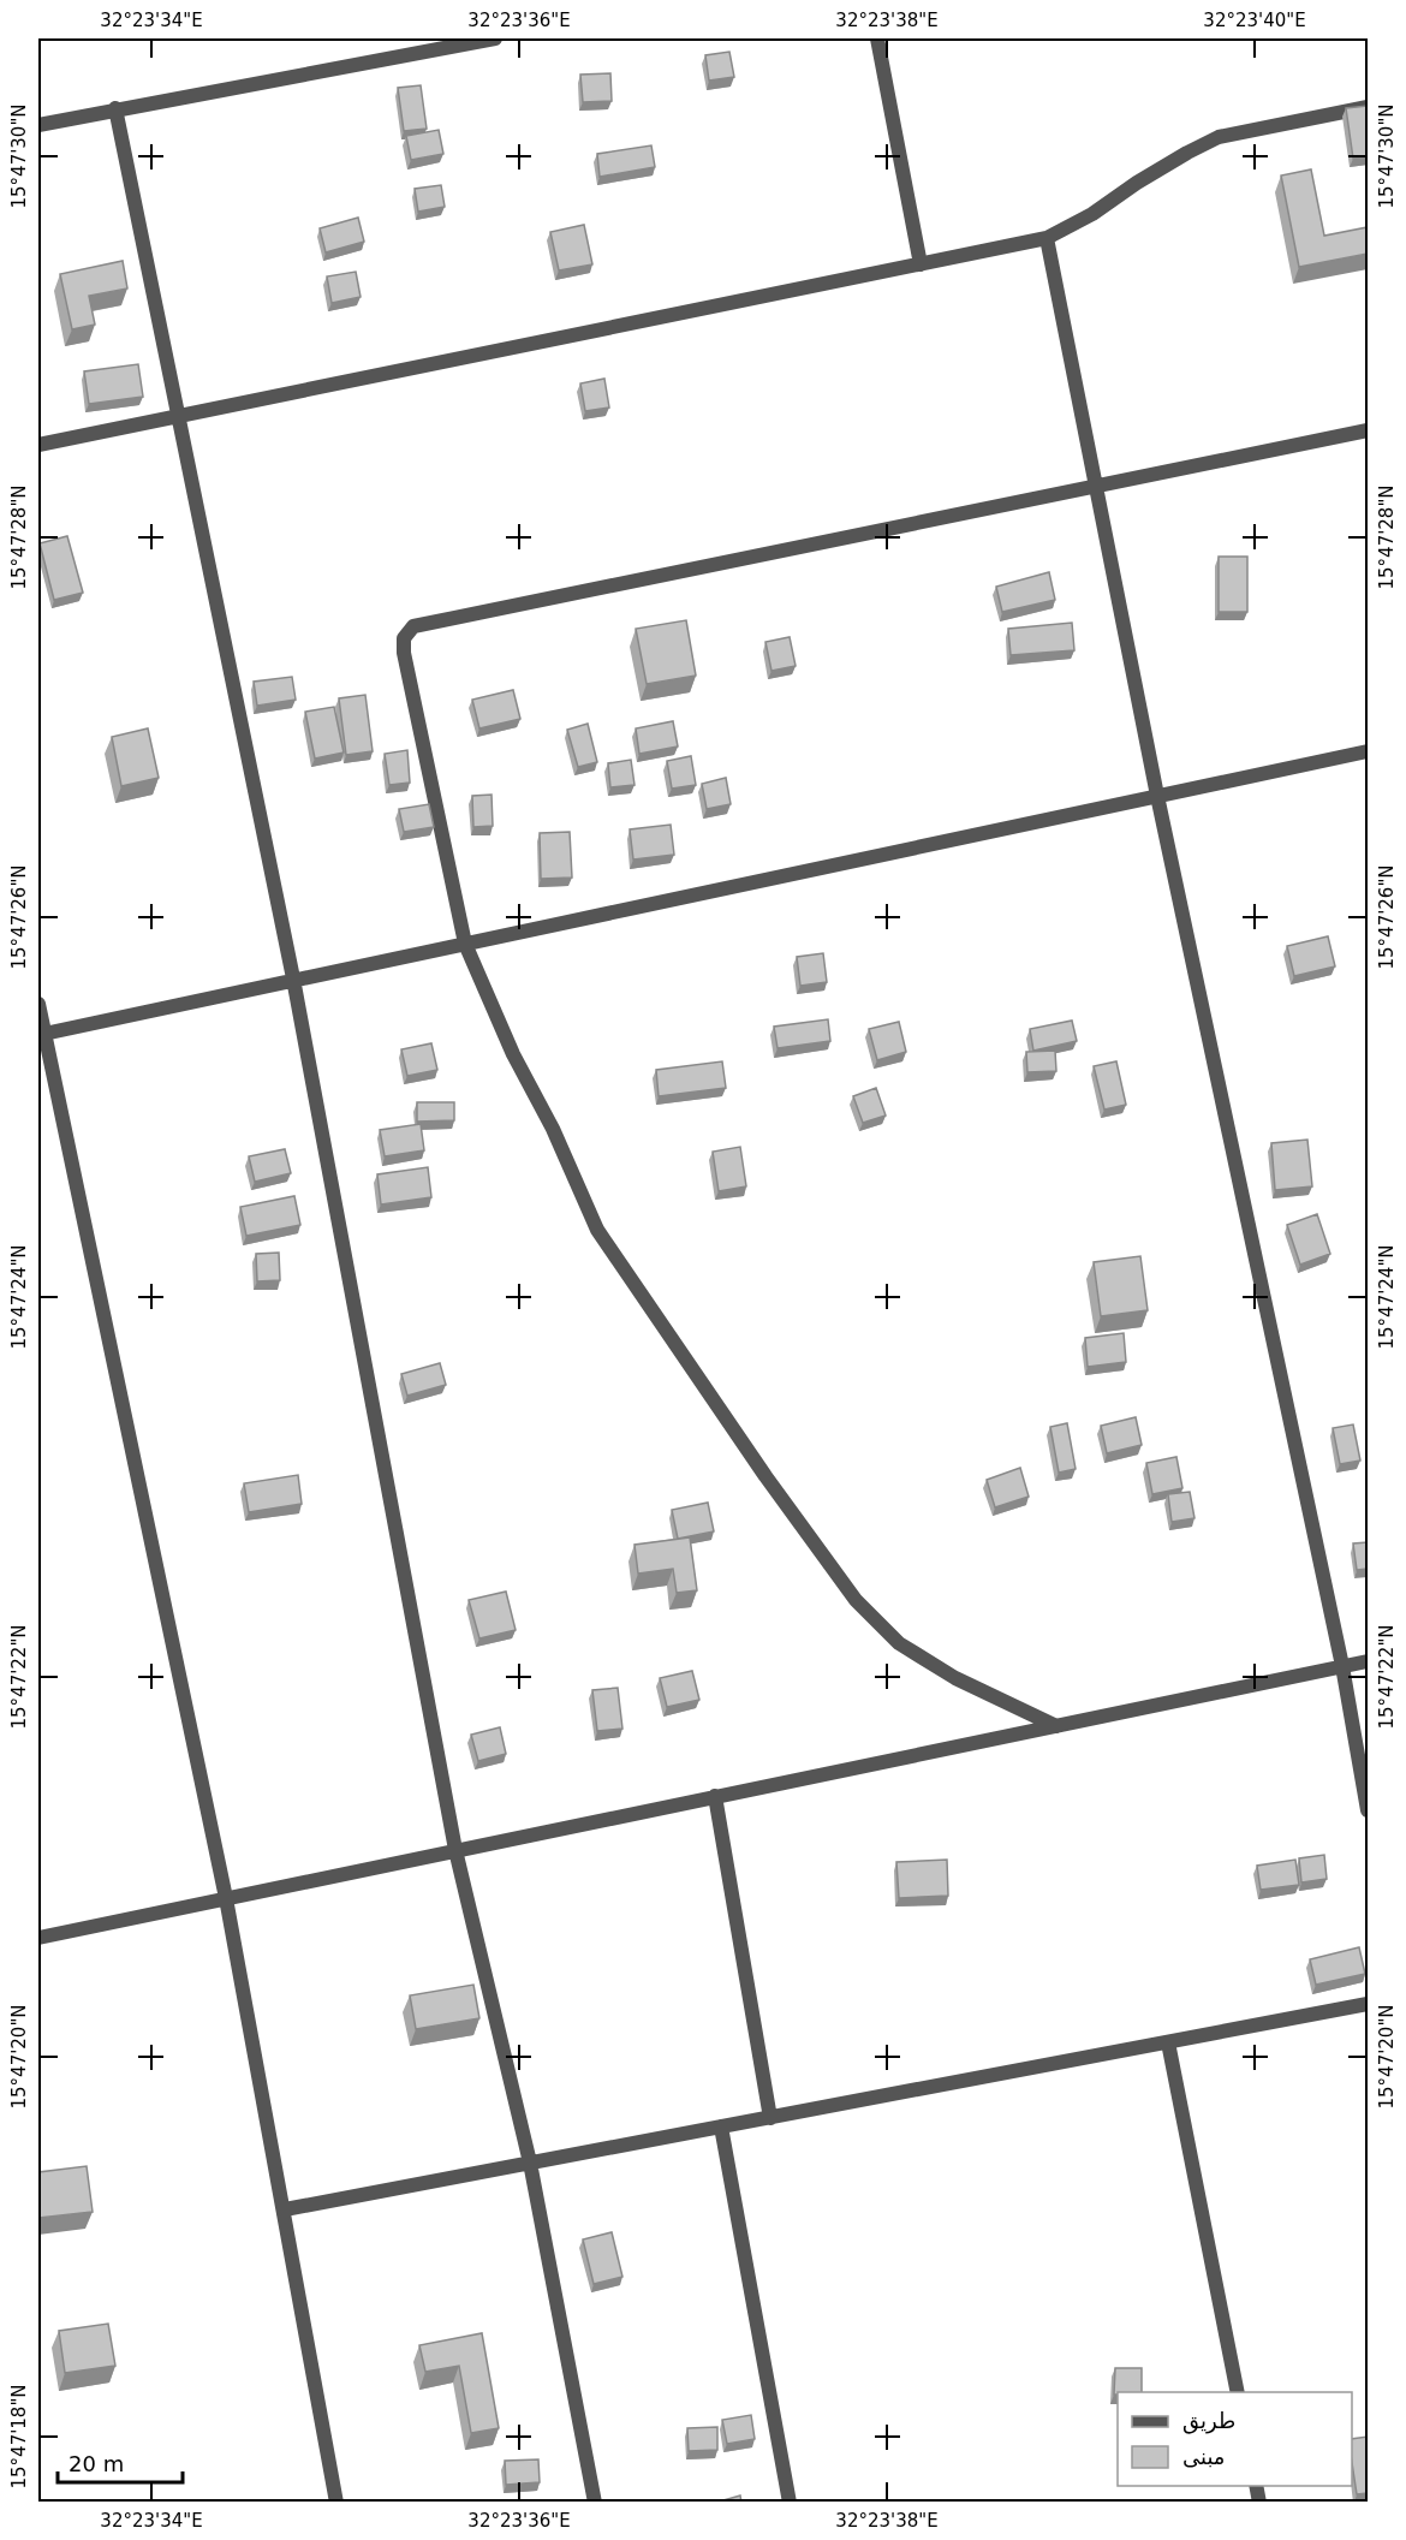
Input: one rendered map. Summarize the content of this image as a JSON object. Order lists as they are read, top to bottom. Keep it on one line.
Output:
{"legend":["طريق","مبنى"],"scale_bar":"20 m","coordinates":["32°23'34\"E","32°23'36\"E","32°23'38\"E","32°23'40\"E","15°47'30\"N","15°47'28\"N","15°47'26\"N","15°47'24\"N","15°47'22\"N","15°47'20\"N","15°47'18\"N"]}
